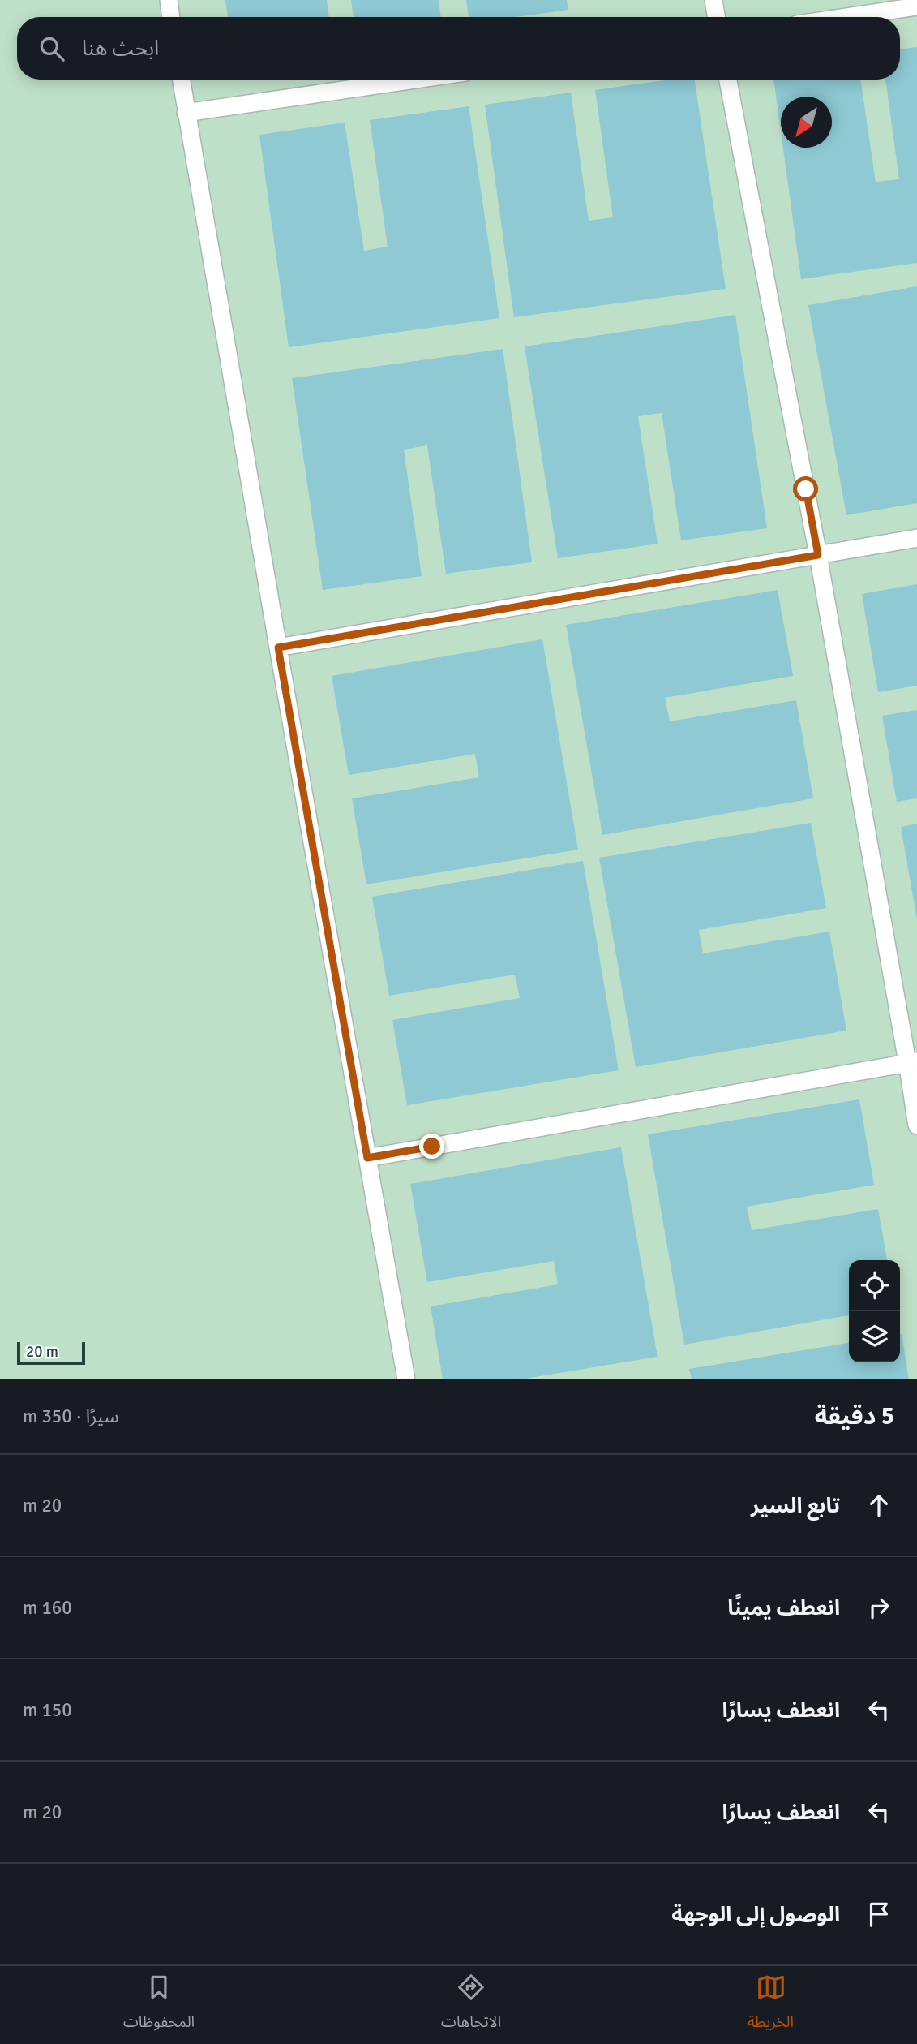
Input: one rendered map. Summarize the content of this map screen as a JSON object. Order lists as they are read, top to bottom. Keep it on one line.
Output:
{"scale_bar":"20 m","north":"bottom left","page":{"search":"ابحث هنا","scale":"20 m","heading":["5 دقيقة","سيرًا · 350 m"],"list":[["تابع السير","20 m"],["انعطف يمينًا","160 m"],["انعطف يسارًا","150 m"],["انعطف يسارًا","20 m"],"الوصول إلى الوجهة"],"nav":["الخريطة","الاتجاهات","المحفوظات"]}}
